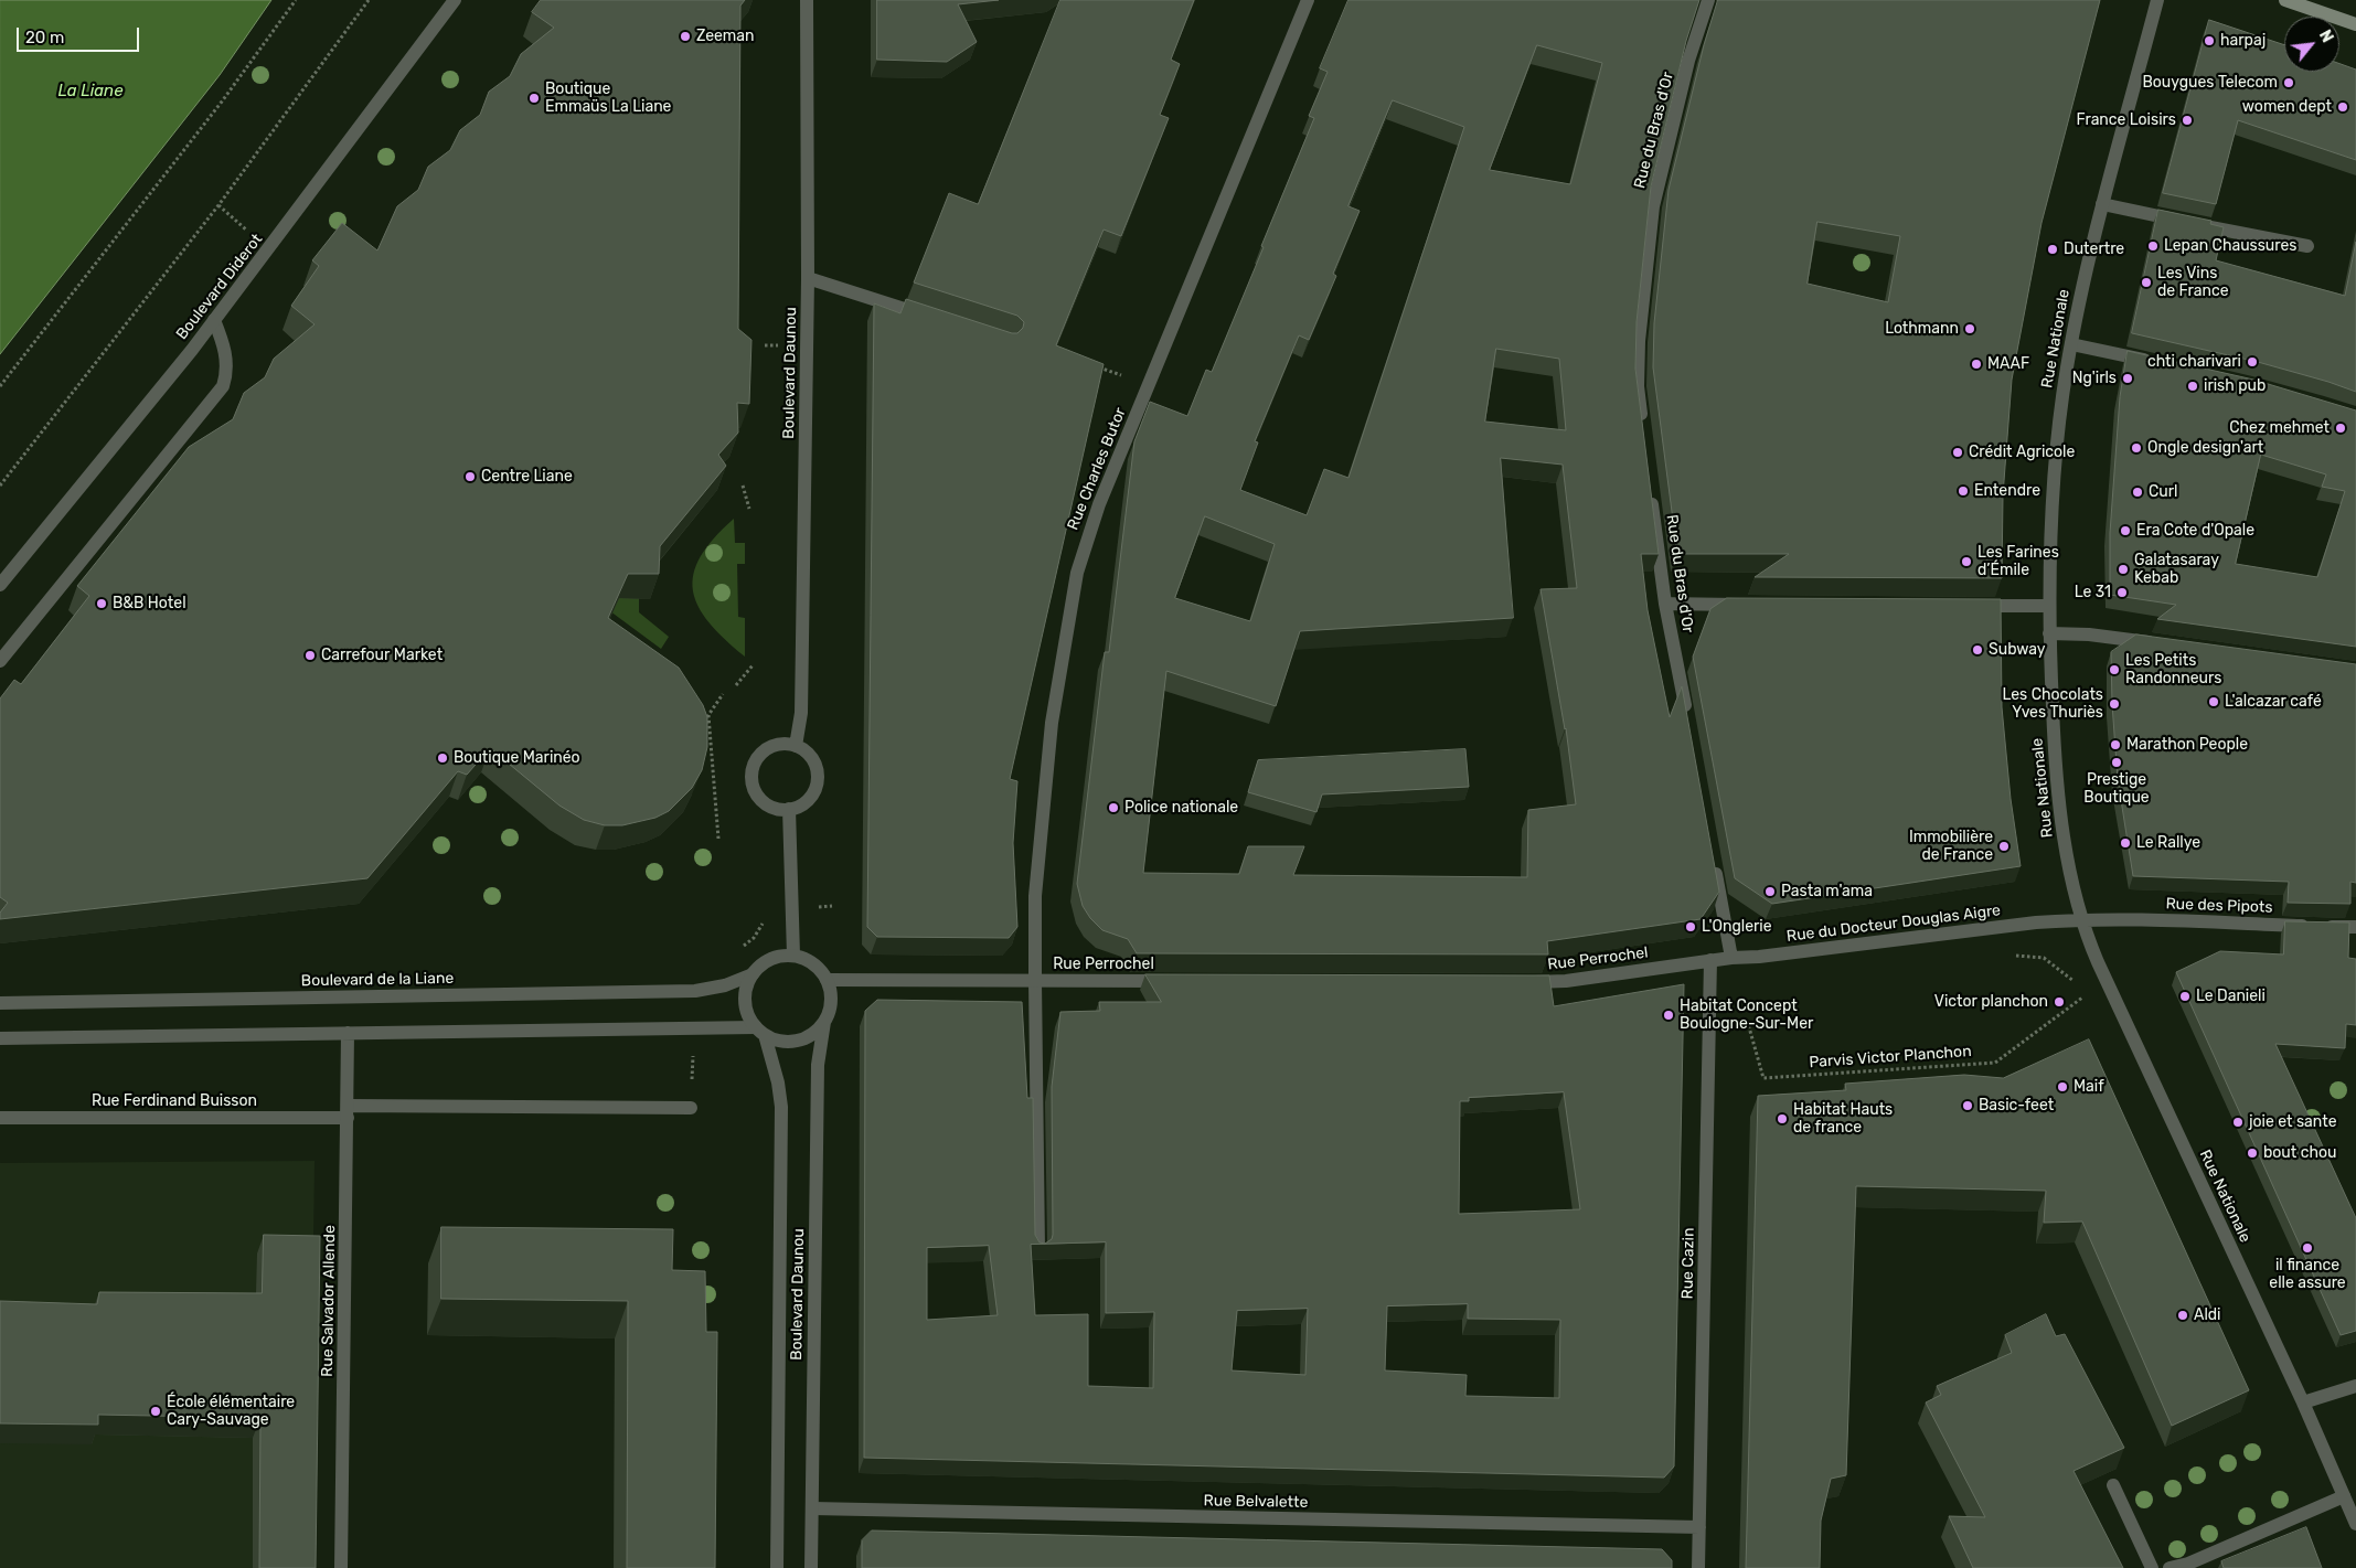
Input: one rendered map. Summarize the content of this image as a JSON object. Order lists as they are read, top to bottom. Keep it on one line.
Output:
{"streets":{"street":["Rue du Bras d'Or","Boulevard Diderot","Rue Nationale","Boulevard Daunou","Rue Charles Butor","Rue des Pipots","Rue du Docteur Douglas Aigre","Rue Perrochel","Boulevard de la Liane","Rue Ferdinand Buisson","Rue Cazin","Rue Salvador Allende","Rue Belvalette"],"path":["Parvis Victor Planchon"]},"crossings":[["Rue Nationale","Rue des Pipots"],["Rue Nationale","Rue du Docteur Douglas Aigre"],["Boulevard Daunou","Rue Perrochel"],["Boulevard Daunou","Boulevard de la Liane"],["Boulevard Daunou","Rue Belvalette"],["Rue Charles Butor","Rue Perrochel"],["Rue des Pipots","Rue du Docteur Douglas Aigre"],["Rue du Docteur Douglas Aigre","Rue Perrochel"],["Rue du Docteur Douglas Aigre","Rue Cazin"],["Rue Perrochel","Boulevard de la Liane"],["Rue Perrochel","Rue Cazin"],["Parvis Victor Planchon","Rue Cazin"],["Rue Ferdinand Buisson","Rue Salvador Allende"],["Rue Cazin","Rue Belvalette"]],"water":["La Liane"],"places":["Zeeman","harpaj","Bouygues Telecom","Boutique Emmaüs La Liane","women dept","France Loisirs","Lepan Chaussures","Dutertre","Les Vins de France","Lothmann","chti charivari","MAAF","Ng'irls","irish pub","Chez mehmet","Ongle design'art","Crédit Agricole","Centre Liane","Entendre","Curl","Era Cote d'Opale","Les Farines d’Émile","Galatasaray Kebab","Le 31","B&B Hotel","Subway","Carrefour Market","Les Petits Randonneurs","L'alcazar café","Les Chocolats Yves Thuriès","Marathon People","Boutique Marinéo","Prestige Boutique","Police nationale","Le Rallye","Immobilière de France","Pasta m'ama","L'Onglerie","Le Danieli","Victor planchon","Habitat Concept Boulogne-Sur-Mer","Maif","Basic-feet","Habitat Hauts de france","joie et sante","bout chou","il finance elle assure","Aldi","École élémentaire Cary-Sauvage"],"scale_bar":"20 m","north":"top right"}
